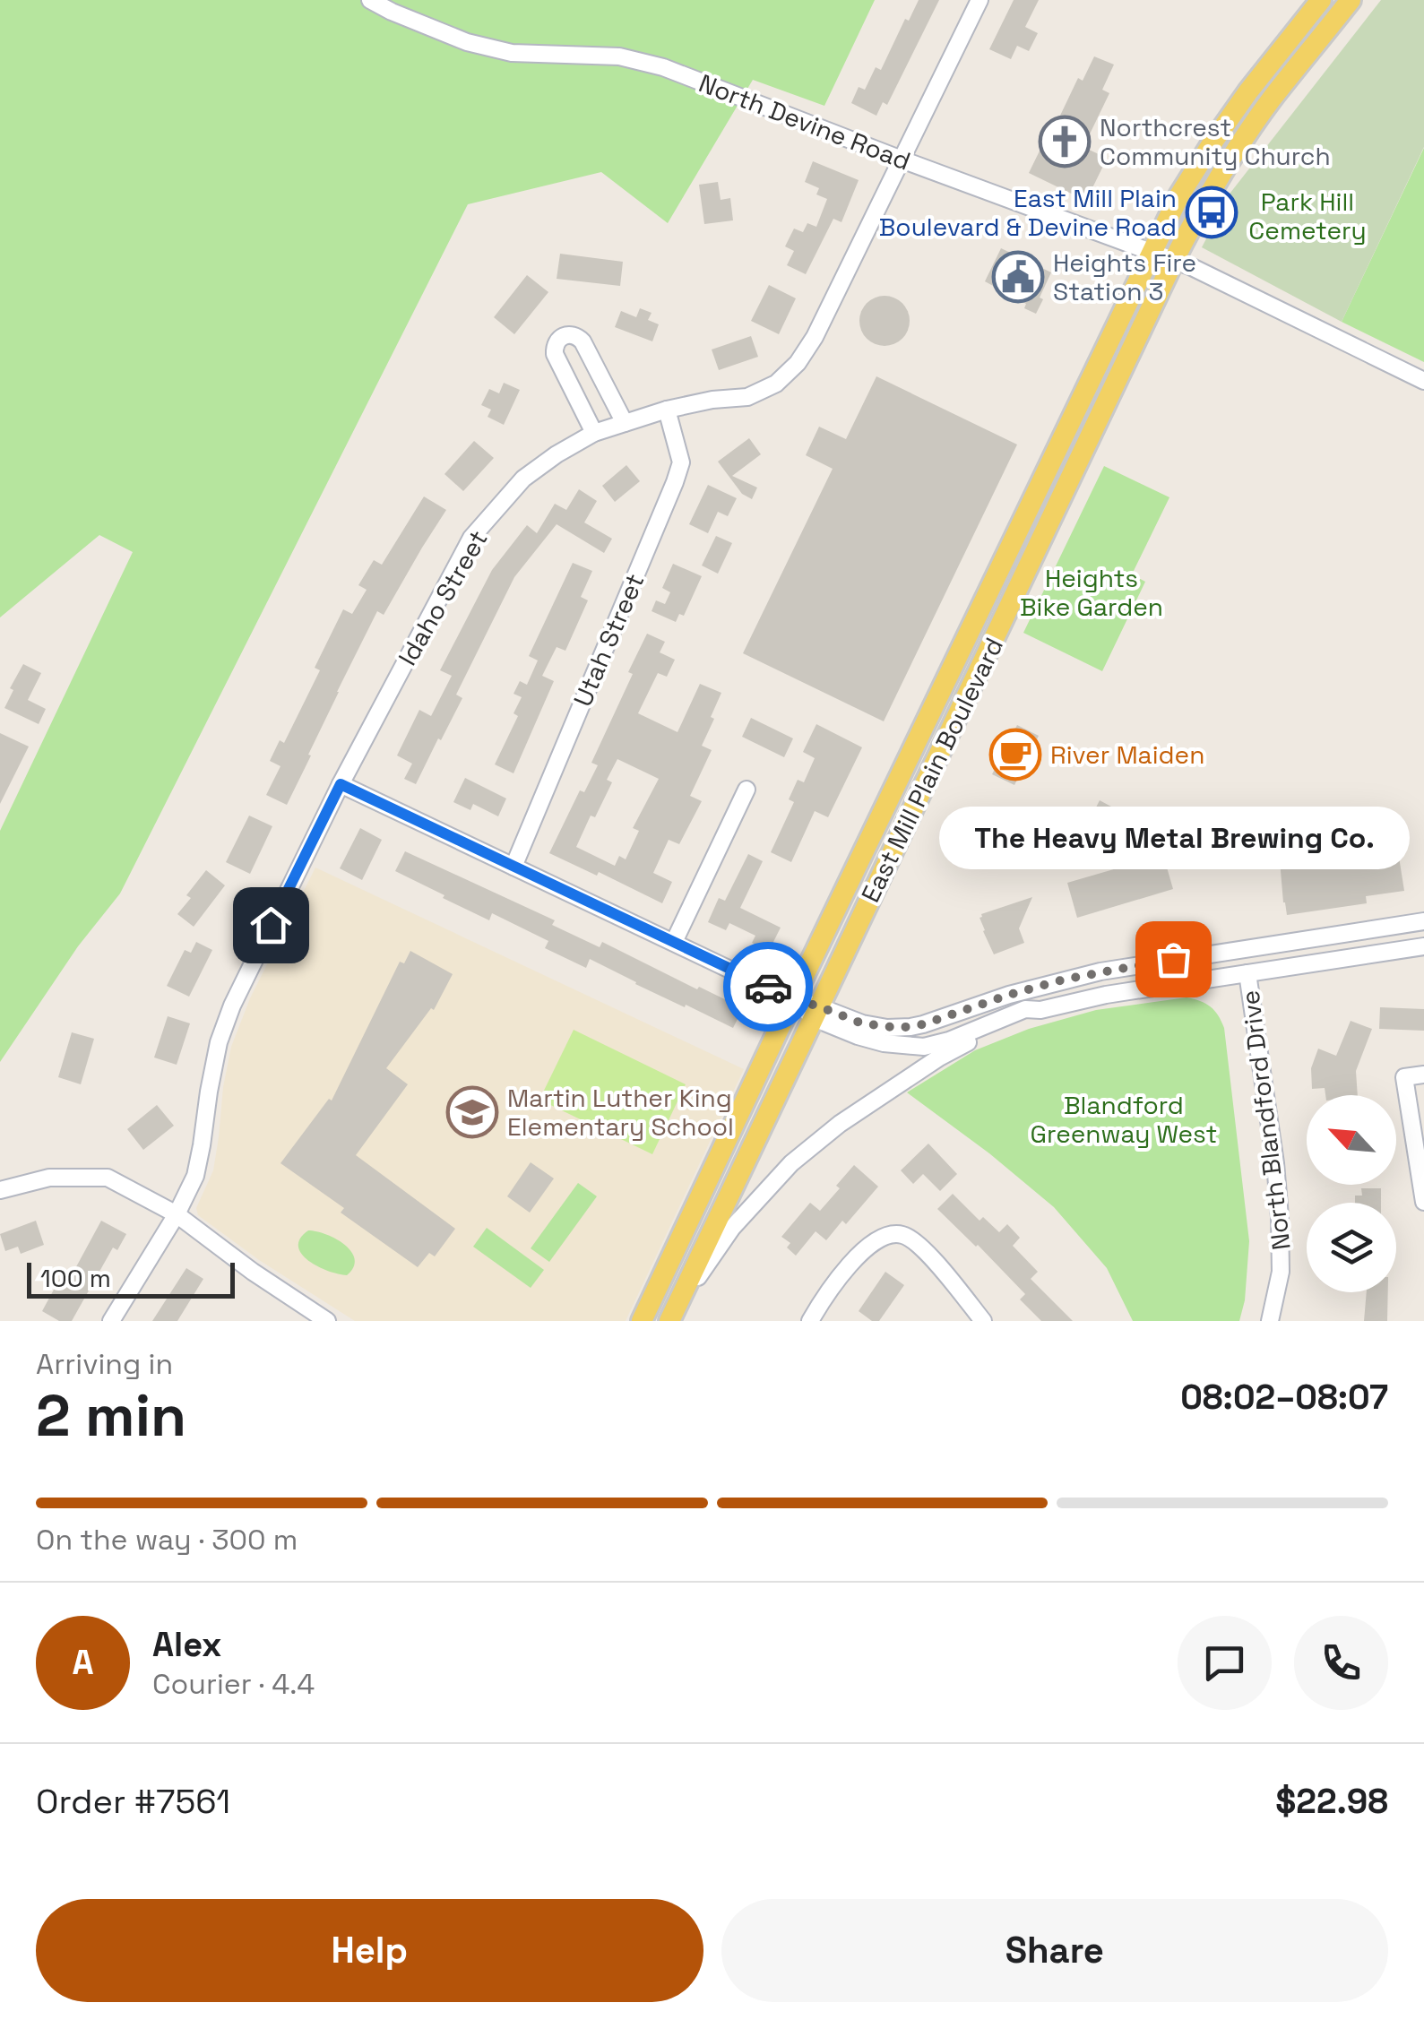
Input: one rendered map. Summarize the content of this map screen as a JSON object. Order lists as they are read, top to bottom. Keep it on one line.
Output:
{"streets":{"main road":["East Mill Plain Boulevard"],"street":["North Devine Road","Idaho Street","Utah Street","North Blandford Drive"]},"crossings":[["North Devine Road","Idaho Street"],["North Devine Road","East Mill Plain Boulevard"],["Idaho Street","Utah Street"]],"parks":["Park Hill Cemetery","Heights Bike Garden","Blandford Greenway West"],"places":{"church":["Northcrest Community Church"],"bus stop":["East Mill Plain Boulevard & Devine Road"],"public building":["Heights Fire Station 3"],"cafe":["River Maiden"],"other":["The Heavy Metal Brewing Co."],"school or university":["Martin Luther King Elementary School"]},"scale_bar":"100 m","north":"top left","page":{"bubble":"The Heavy Metal Brewing Co.","scale":"100 m","heading":["2 min","Arriving in","08:02–08:07"],"panel":["Alex","Courier · 4.4","Order #7561","$22.98"],"bar":"On the way · 300 m","round":"A","buttons":["Help","Share"]}}
